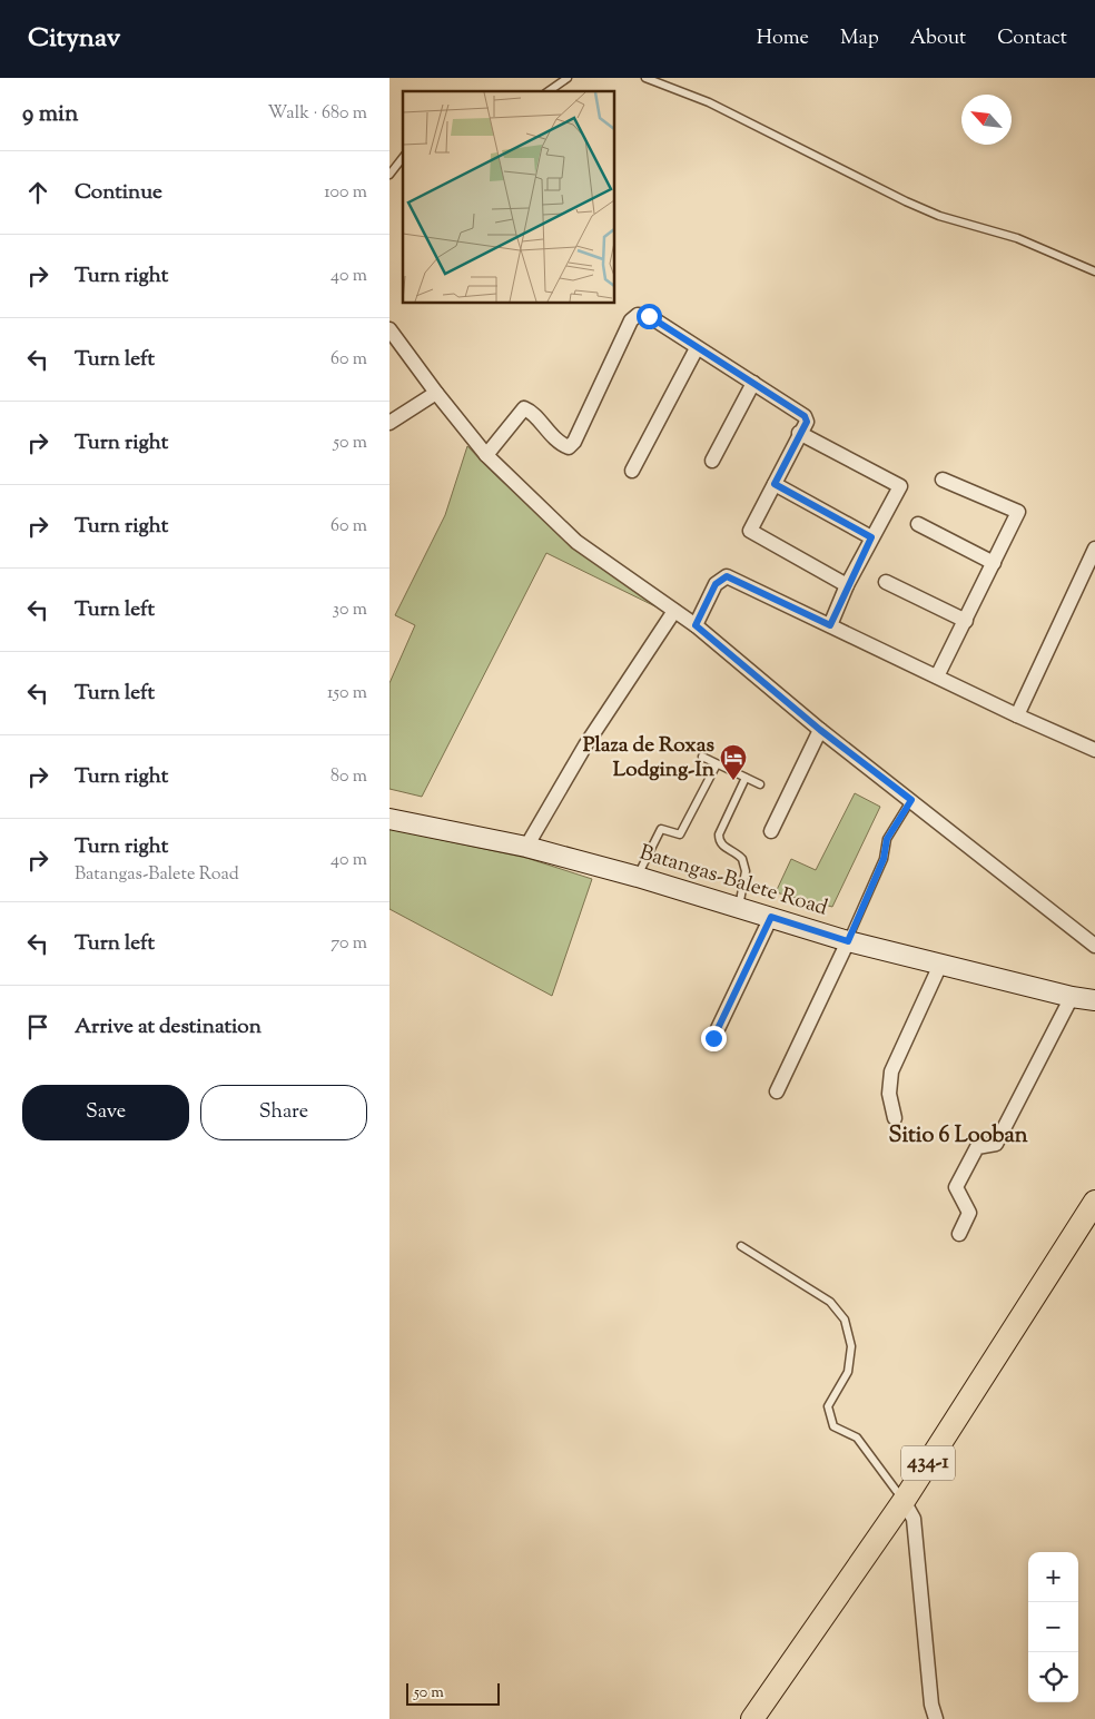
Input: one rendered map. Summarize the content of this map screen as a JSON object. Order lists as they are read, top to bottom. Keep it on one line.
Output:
{"streets":{"main road":["Batangas-Balete Road","434-1"]},"districts":["Sitio 6 Looban"],"places":{"hotel":["Plaza de Roxas Lodging-In"]},"scale_bar":"50 m","north":"top left","page":{"header":"Citynav","nav":["Home","Map","About","Contact"],"heading":["9 min","Walk · 680 m"],"list":[["Continue","100 m"],["Turn right","40 m"],["Turn left","60 m"],["Turn right","50 m"],["Turn right","60 m"],["Turn left","30 m"],["Turn left","150 m"],["Turn right","80 m"],["Turn right","Batangas-Balete Road","40 m"],["Turn left","70 m"],"Arrive at destination"],"buttons":["Save","Share"],"map_buttons":["+","−"],"scale":"50 m"}}
